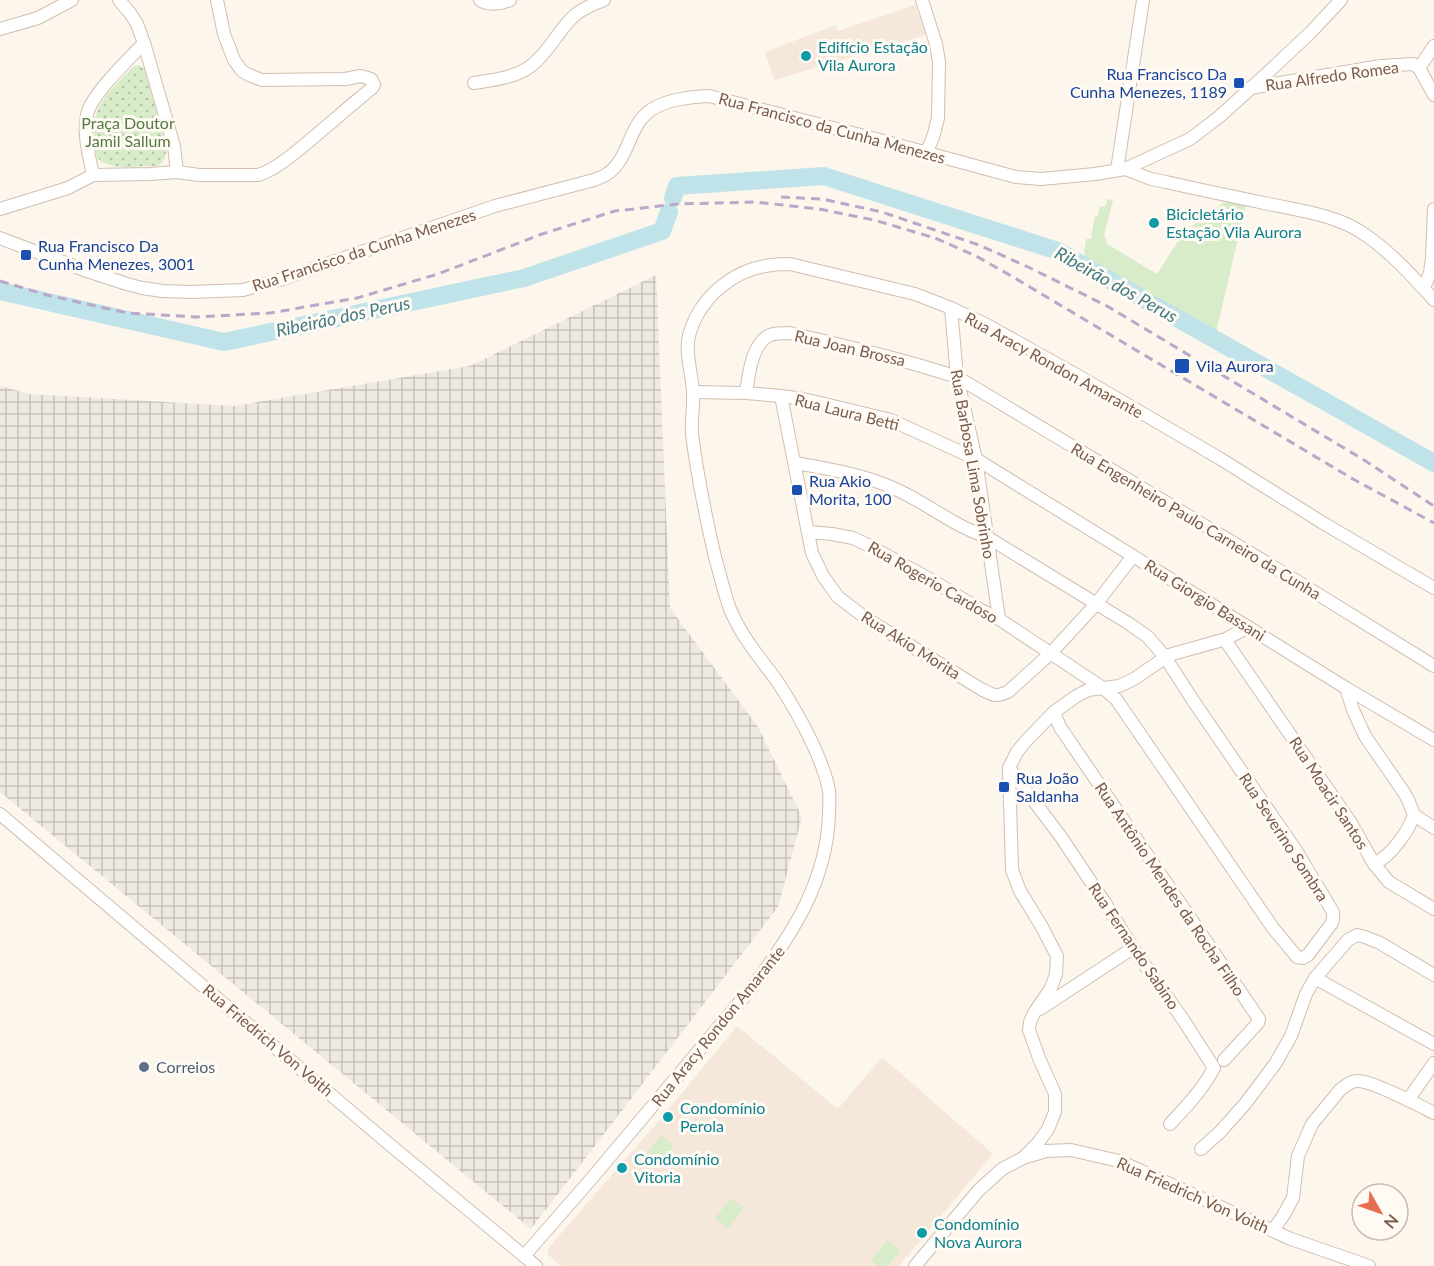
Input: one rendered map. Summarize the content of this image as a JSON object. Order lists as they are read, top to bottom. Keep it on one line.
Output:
{"streets":{"street":["Rua Alfredo Romea","Rua Francisco da Cunha Menezes","Rua Joan Brossa","Rua Aracy Rondon Amarante","Rua Laura Betti","Rua Barbosa Lima Sobrinho","Rua Engenheiro Paulo Carneiro da Cunha","Rua Rogerio Cardoso","Rua Giorgio Bassani","Rua Akio Morita","Rua Moacir Santos","Rua Severino Sombra","Rua Antônio Mendes da Rocha Filho","Rua Fernando Sabino","Rua Friedrich Von Voith"]},"crossings":[["Rua Alfredo Romea","Rua Francisco da Cunha Menezes"],["Rua Joan Brossa","Rua Laura Betti"],["Rua Joan Brossa","Rua Barbosa Lima Sobrinho"],["Rua Joan Brossa","Rua Engenheiro Paulo Carneiro da Cunha"],["Rua Aracy Rondon Amarante","Rua Barbosa Lima Sobrinho"],["Rua Aracy Rondon Amarante","Rua Friedrich Von Voith"],["Rua Laura Betti","Rua Barbosa Lima Sobrinho"],["Rua Laura Betti","Rua Giorgio Bassani"],["Rua Laura Betti","Rua Akio Morita"],["Rua Barbosa Lima Sobrinho","Rua Engenheiro Paulo Carneiro da Cunha"],["Rua Barbosa Lima Sobrinho","Rua Rogerio Cardoso"],["Rua Barbosa Lima Sobrinho","Rua Giorgio Bassani"],["Rua Barbosa Lima Sobrinho","Rua Severino Sombra"],["Rua Rogerio Cardoso","Rua Akio Morita"],["Rua Rogerio Cardoso","Rua Severino Sombra"],["Rua Giorgio Bassani","Rua Akio Morita"],["Rua Akio Morita","Rua Severino Sombra"]],"water":["Ribeirão dos Perus"],"parks":["Praça Doutor Jamil Sallum"],"places":{"other":["Edifício Estação Vila Aurora","Bicicletário Estação Vila Aurora","Correios","Condomínio Perola","Condomínio Vitoria","Condomínio Nova Aurora"],"transit":["Rua Francisco Da Cunha Menezes, 1189","Rua Francisco Da Cunha Menezes, 3001","Vila Aurora","Rua Akio Morita, 100","Rua João Saldanha"]},"north":"bottom right"}
